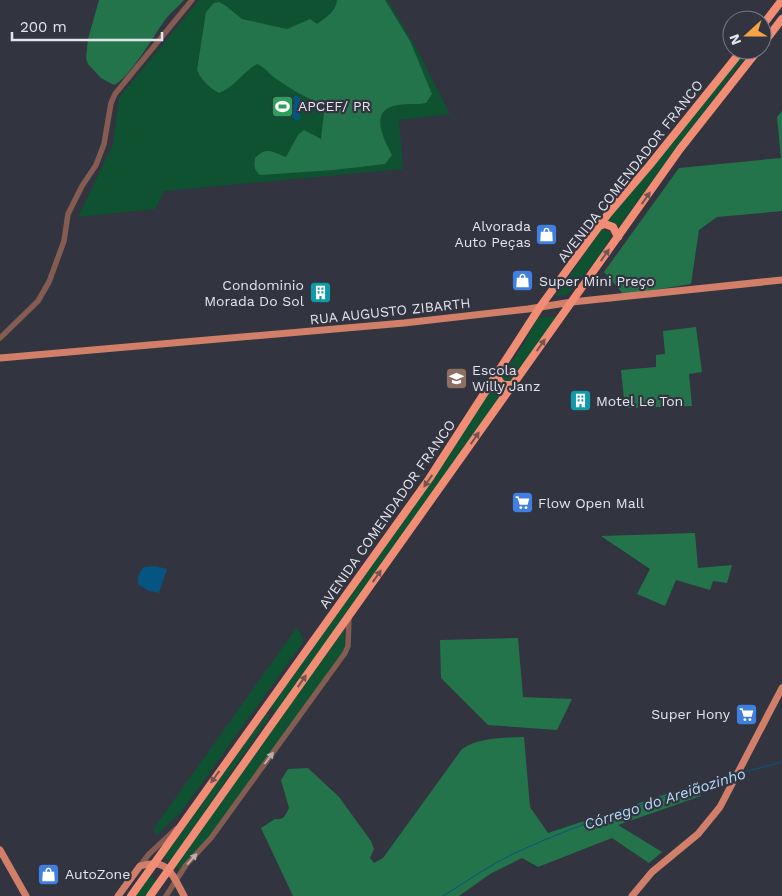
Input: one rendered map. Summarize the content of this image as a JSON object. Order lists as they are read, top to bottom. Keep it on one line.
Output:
{"streets":{"highway":["AVENIDA COMENDADOR FRANCO"],"main road":["RUA AUGUSTO ZIBARTH"]},"crossings":[["AVENIDA COMENDADOR FRANCO","RUA AUGUSTO ZIBARTH"]],"water":["Córrego do Areiãozinho"],"places":{"sports":["APCEF/ PR"],"shop":["Alvorada Auto Peças","Super Mini Preço","AutoZone"],"building":["Condominio Morada Do Sol","Motel Le Ton"],"school or university":["Escola Willy Janz"],"supermarket":["Flow Open Mall","Super Hony"]},"scale_bar":"200 m","north":"left"}
